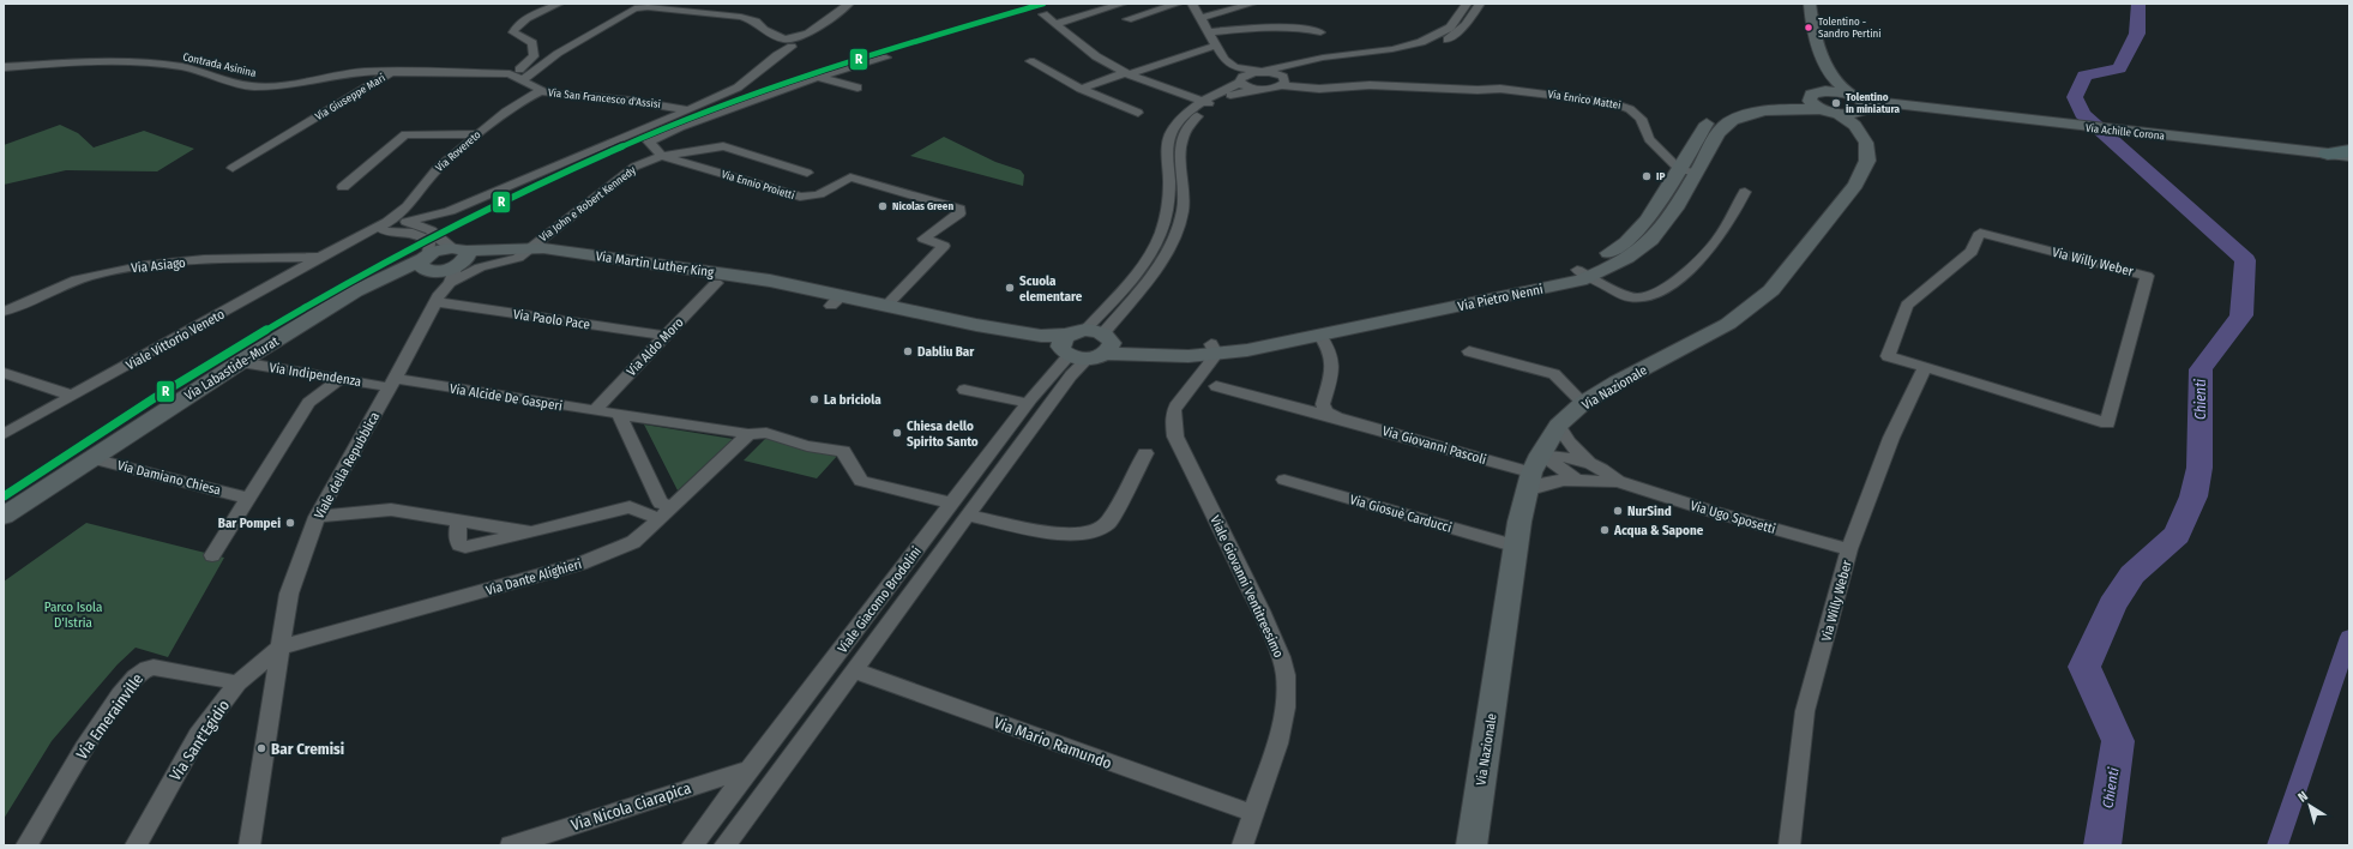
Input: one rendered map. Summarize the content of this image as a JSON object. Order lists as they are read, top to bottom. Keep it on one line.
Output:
{"streets":{"street":["Contrada Asinina","Via Giuseppe Mari","Via San Francesco d'Assisi","Via Enrico Mattei","Via Achille Corona","Via Rovereto","Via Ennio Proietti","Via John e Robert Kennedy","Via Willy Weber","Via Martin Luther King","Via Asiago","Via Pietro Nenni","Via Paolo Pace","Viale Vittorio Veneto","Via Aldo Moro","Via Labastide-Murat","Via Indipendenza","Via Nazionale","Via Alcide De Gasperi","Via Giovanni Pascoli","Viale della Repubblica","Via Damiano Chiesa","Via Giosuè Carducci","Via Ugo Sposetti","Via Dante Alighieri","Viale Giovanni Ventitreesimo","Viale Giacomo Brodolini","Via Emerainville","Via Sant'Egidio","Via Mario Ramundo","Via Nicola Ciarapica"]},"crossings":[["Contrada Asinina","Via Giuseppe Mari"],["Via Giuseppe Mari","Via San Francesco d'Assisi"],["Via San Francesco d'Assisi","Via Rovereto"],["Via Enrico Mattei","Via Pietro Nenni"],["Via Achille Corona","Via Pietro Nenni"],["Via Achille Corona","Via Nazionale"],["Via Rovereto","Viale Vittorio Veneto"],["Via Ennio Proietti","Via John e Robert Kennedy"],["Via Ennio Proietti","Via Martin Luther King"],["Via John e Robert Kennedy","Via Martin Luther King"],["Via Willy Weber","Via Ugo Sposetti"],["Via Martin Luther King","Via Pietro Nenni"],["Via Martin Luther King","Via Paolo Pace"],["Via Martin Luther King","Via Aldo Moro"],["Via Martin Luther King","Via Labastide-Murat"],["Via Martin Luther King","Viale della Repubblica"],["Via Martin Luther King","Viale Giacomo Brodolini"],["Via Asiago","Viale Vittorio Veneto"],["Via Pietro Nenni","Via Nazionale"],["Via Pietro Nenni","Viale Giovanni Ventitreesimo"],["Via Pietro Nenni","Viale Giacomo Brodolini"],["Via Paolo Pace","Via Aldo Moro"],["Via Paolo Pace","Viale della Repubblica"],["Via Aldo Moro","Via Alcide De Gasperi"],["Via Labastide-Murat","Via Indipendenza"],["Via Labastide-Murat","Via Damiano Chiesa"],["Via Indipendenza","Via Alcide De Gasperi"],["Via Indipendenza","Viale della Repubblica"],["Via Nazionale","Via Giovanni Pascoli"],["Via Nazionale","Via Giosuè Carducci"],["Via Nazionale","Via Ugo Sposetti"],["Via Alcide De Gasperi","Viale della Repubblica"],["Via Alcide De Gasperi","Via Dante Alighieri"],["Via Alcide De Gasperi","Viale Giacomo Brodolini"],["Via Giovanni Pascoli","Via Ugo Sposetti"],["Viale della Repubblica","Via Dante Alighieri"],["Viale della Repubblica","Via Sant'Egidio"],["Via Dante Alighieri","Via Sant'Egidio"],["Viale Giovanni Ventitreesimo","Via Mario Ramundo"],["Viale Giacomo Brodolini","Via Mario Ramundo"],["Viale Giacomo Brodolini","Via Nicola Ciarapica"],["Via Emerainville","Via Sant'Egidio"]],"water":["Chienti"],"parks":["Parco Isola D'Istria"],"places":["Tolentino - Sandro Pertini","Tolentino in miniatura","IP","Nicolas Green","Scuola elementare","Dabliu Bar","La briciola","Chiesa dello Spirito Santo","NurSind","Bar Pompei","Acqua & Sapone","Bar Cremisi"],"lines":["transit line R"],"north":"top left"}
